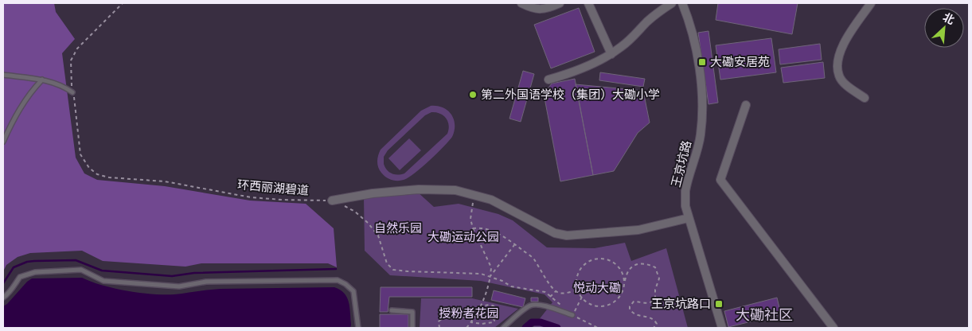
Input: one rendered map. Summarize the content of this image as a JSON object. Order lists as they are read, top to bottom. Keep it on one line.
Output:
{"streets":{"street":["王京坑路"],"path":["环西丽湖碧道"]},"districts":["大磡社区"],"parks":["自然乐园","大磡运动公园","悦动大磡","授粉者花园"],"places":{"transit":["大磡安居苑","王京坑路口"],"other":["第二外国语学校（集团）大磡小学"]},"north":"top right"}
